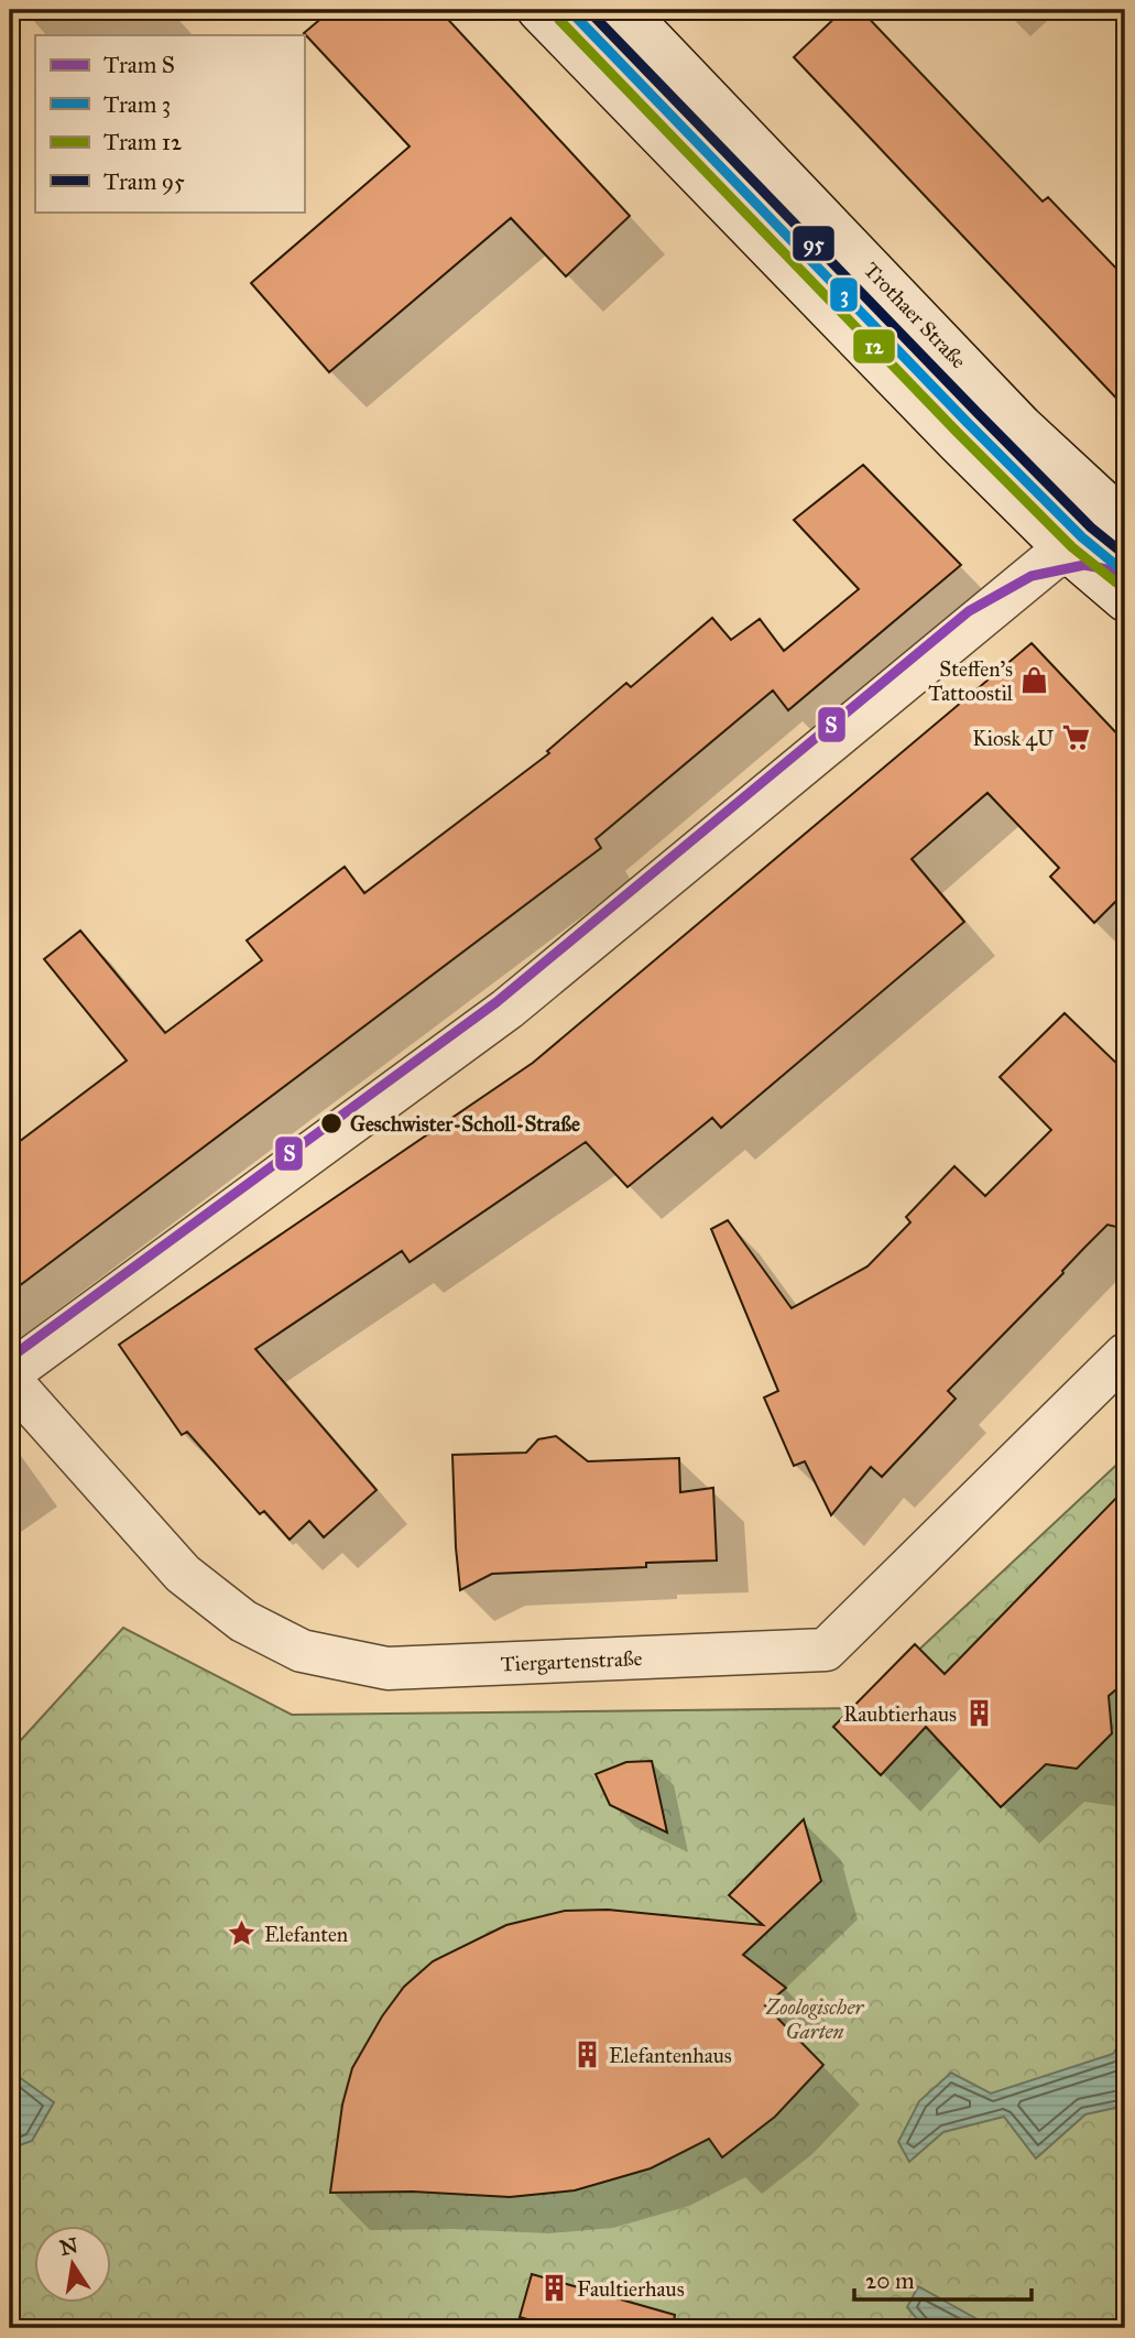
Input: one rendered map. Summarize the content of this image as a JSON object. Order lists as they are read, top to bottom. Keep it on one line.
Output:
{"streets":{"street":["Trothaer Straße","Tiergartenstraße"]},"parks":["Zoologischer Garten"],"places":{"shop":["Steffen's Tattoostil"],"supermarket":["Kiosk 4U"],"other":["Geschwister-Scholl-Straße"],"building":["Raubtierhaus","Elefantenhaus","Faultierhaus"],"place":["Elefanten"]},"lines":["tram line 3","tram line 95","tram line 12","tram line S"],"legend":["Tram S","Tram 3","Tram 12","Tram 95"],"scale_bar":"20 m","north":"top"}
